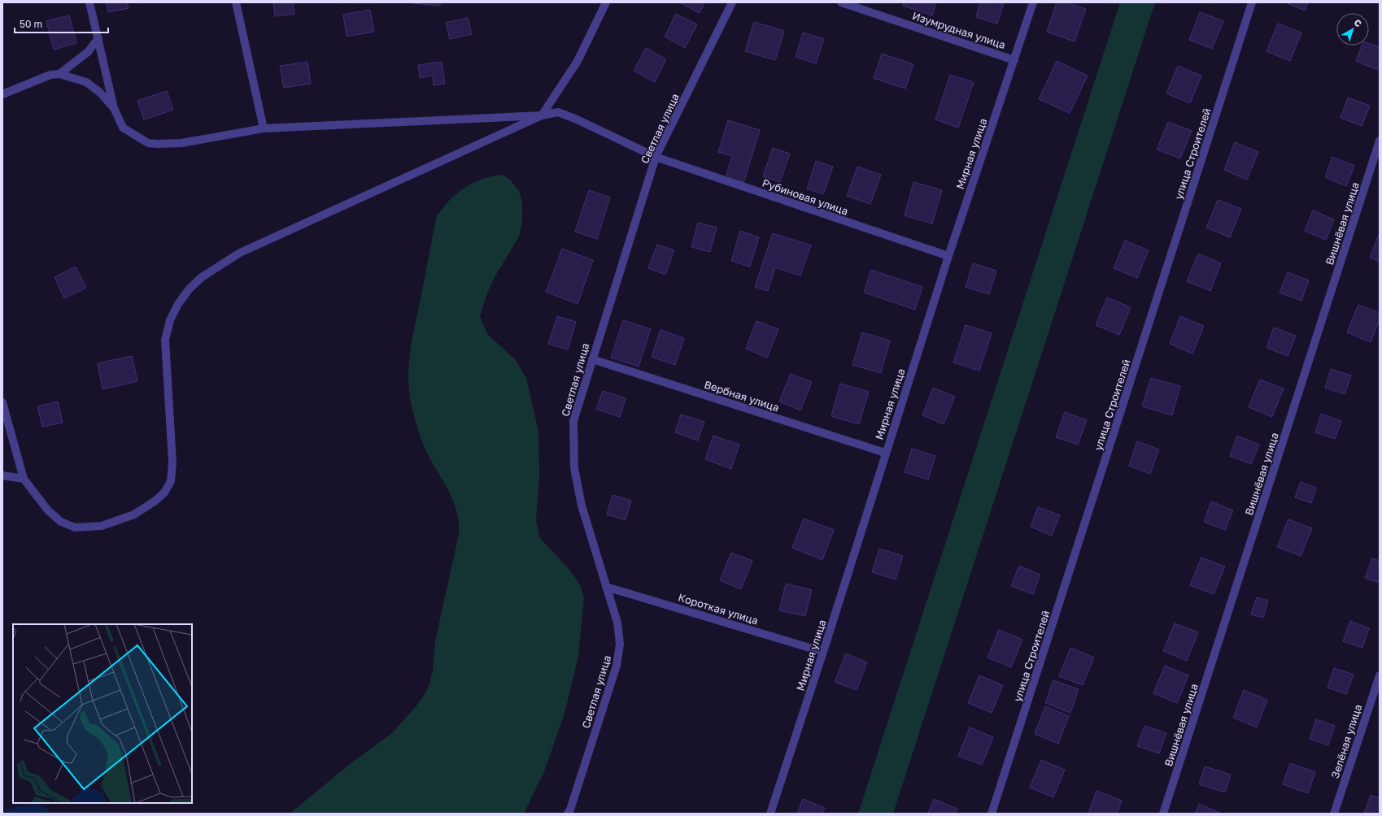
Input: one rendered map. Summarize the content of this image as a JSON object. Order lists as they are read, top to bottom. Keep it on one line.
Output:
{"streets":{"street":["Изумрудная улица","Светлая улица","Мирная улица","улица Строителей","Рубиновая улица","Вишнёвая улица","Вербная улица","Короткая улица","Зелёная улица"]},"crossings":[["Изумрудная улица","Мирная улица"],["Светлая улица","Рубиновая улица"],["Светлая улица","Вербная улица"],["Светлая улица","Короткая улица"],["Мирная улица","Рубиновая улица"],["Мирная улица","Вербная улица"],["Мирная улица","Короткая улица"]],"scale_bar":"50 m","north":"top right"}
